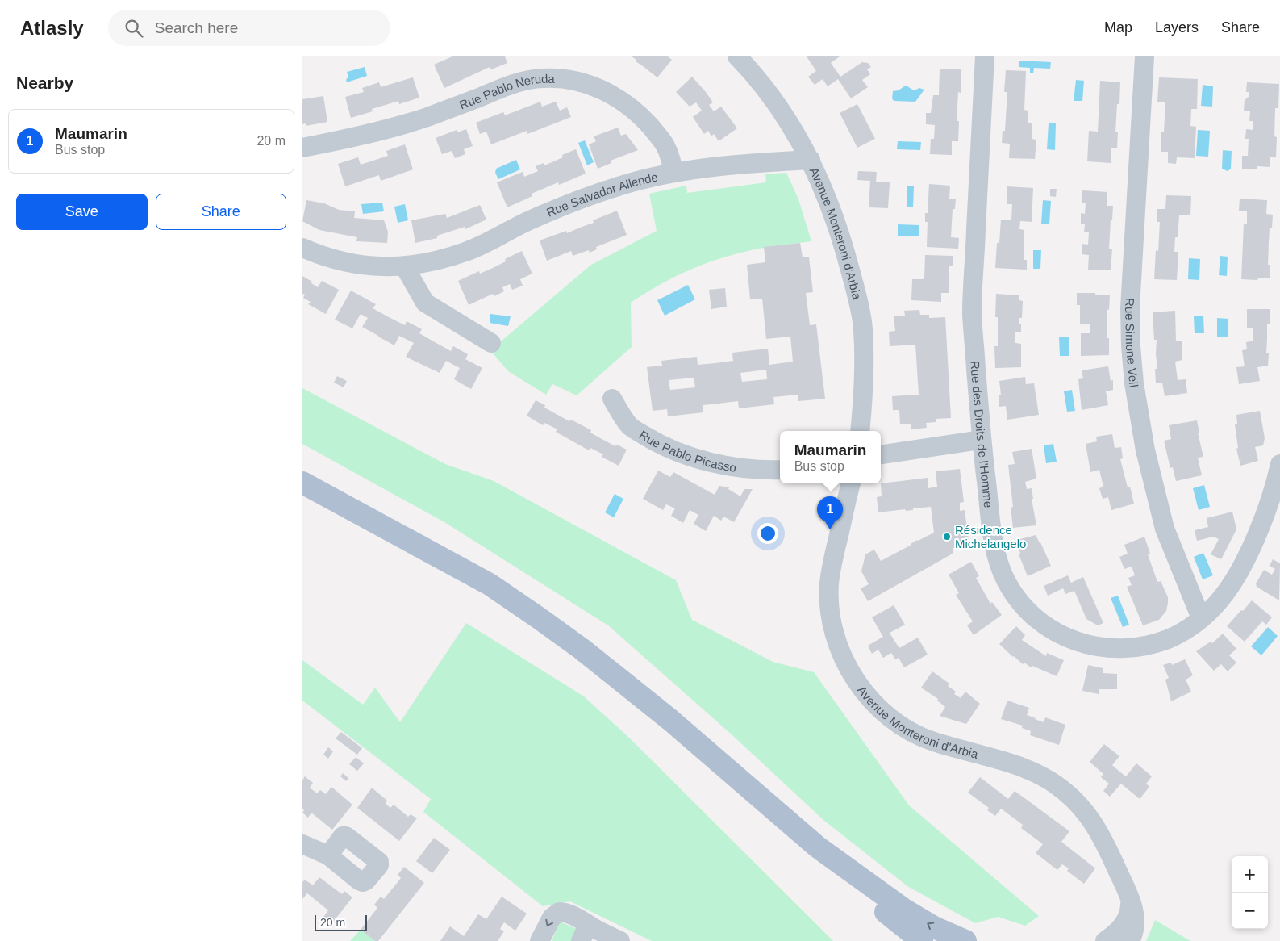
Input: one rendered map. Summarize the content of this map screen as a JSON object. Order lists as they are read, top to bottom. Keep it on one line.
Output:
{"streets":{"street":["Rue Pablo Neruda","Rue Salvador Allende","Avenue Monteroni d'Arbia","Rue Simone Veil","Rue des Droits de l'Homme","Rue Pablo Picasso"]},"crossings":[["Rue Pablo Neruda","Rue Salvador Allende"],["Rue Salvador Allende","Avenue Monteroni d'Arbia"],["Rue Simone Veil","Rue des Droits de l'Homme"]],"places":["Résidence Michelangelo"],"scale_bar":"20 m","page":{"header":"Atlasly","search":"Search here","nav":["Map","Layers","Share"],"heading":"Nearby","list":[{"mark":"1","name":"Maumarin","note":"Bus stop","value":"20 m"}],"buttons":["Save","Share"],"popup":["Maumarin","Bus stop"],"pins":"1","map_buttons":["+","−"],"scale":"20 m"}}
